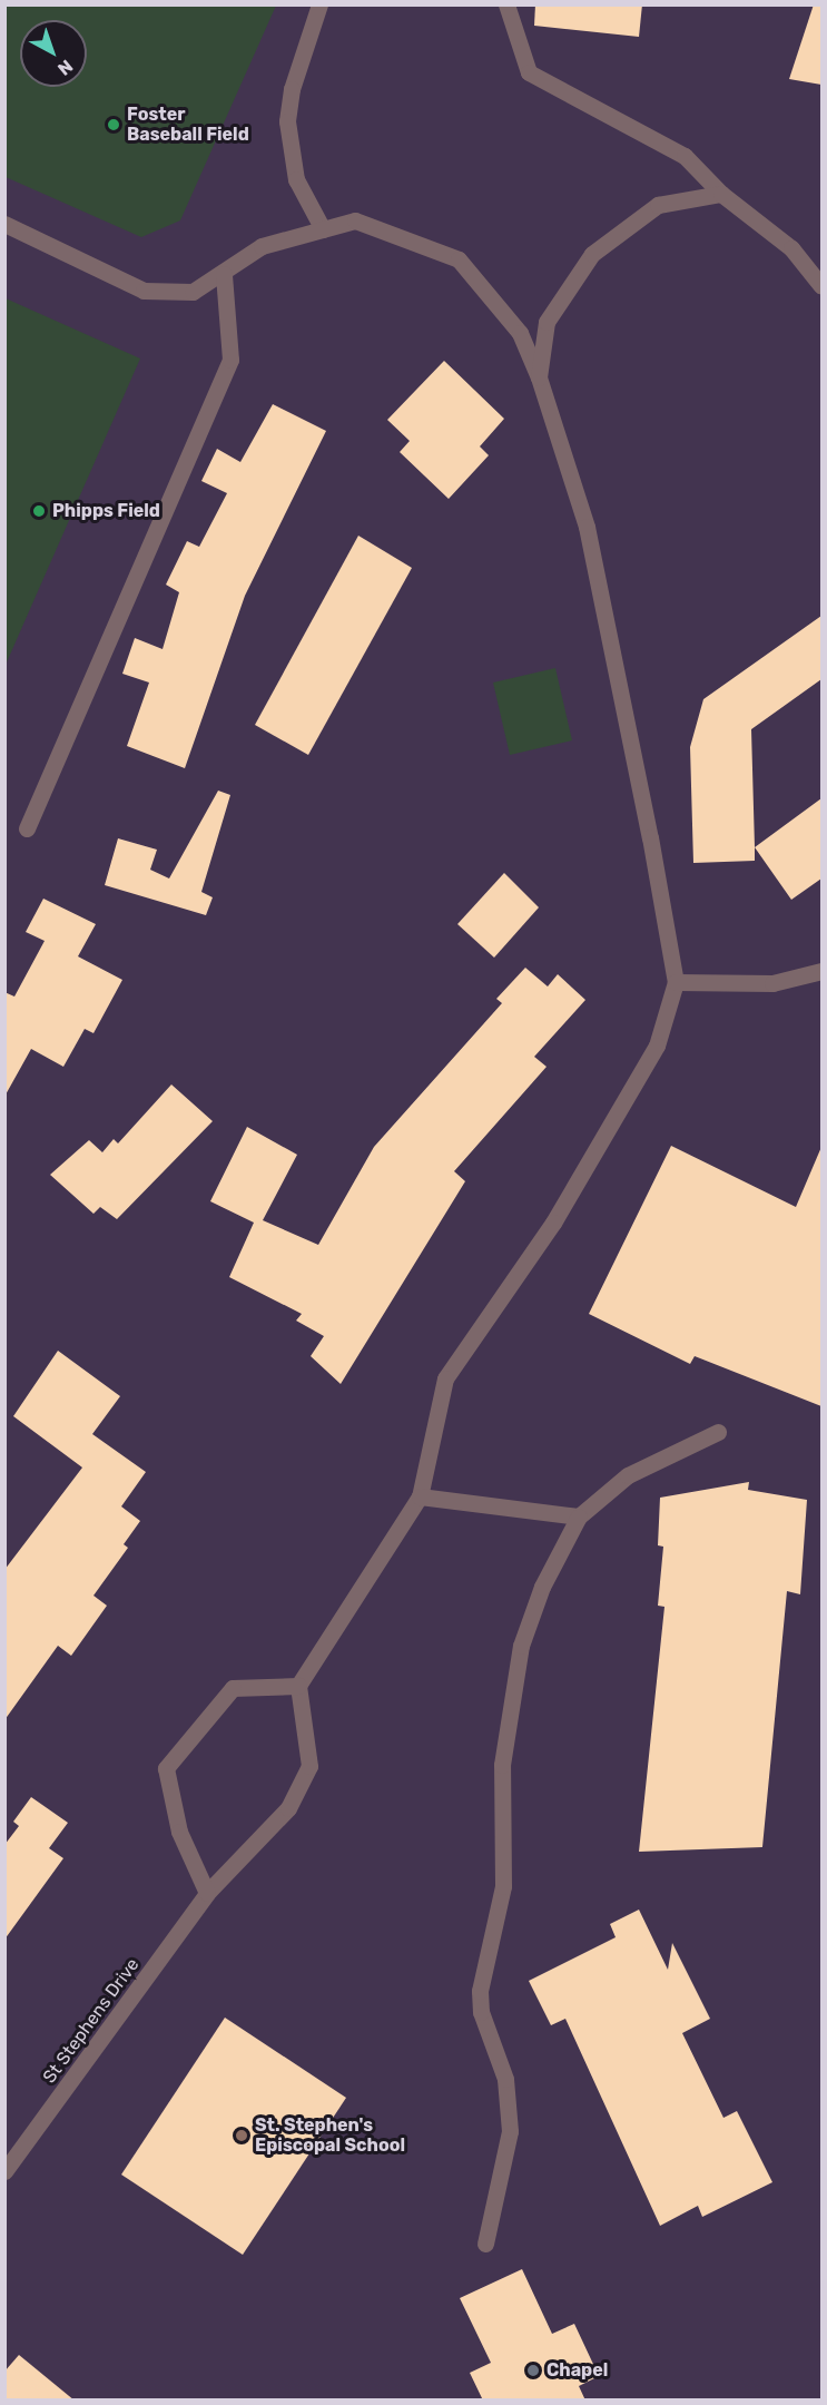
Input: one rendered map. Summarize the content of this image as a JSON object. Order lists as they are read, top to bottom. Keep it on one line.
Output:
{"streets":{"street":["St Stephens Drive"]},"places":["Foster Baseball Field","Phipps Field","St. Stephen's Episcopal School","Chapel"],"north":"bottom right"}
